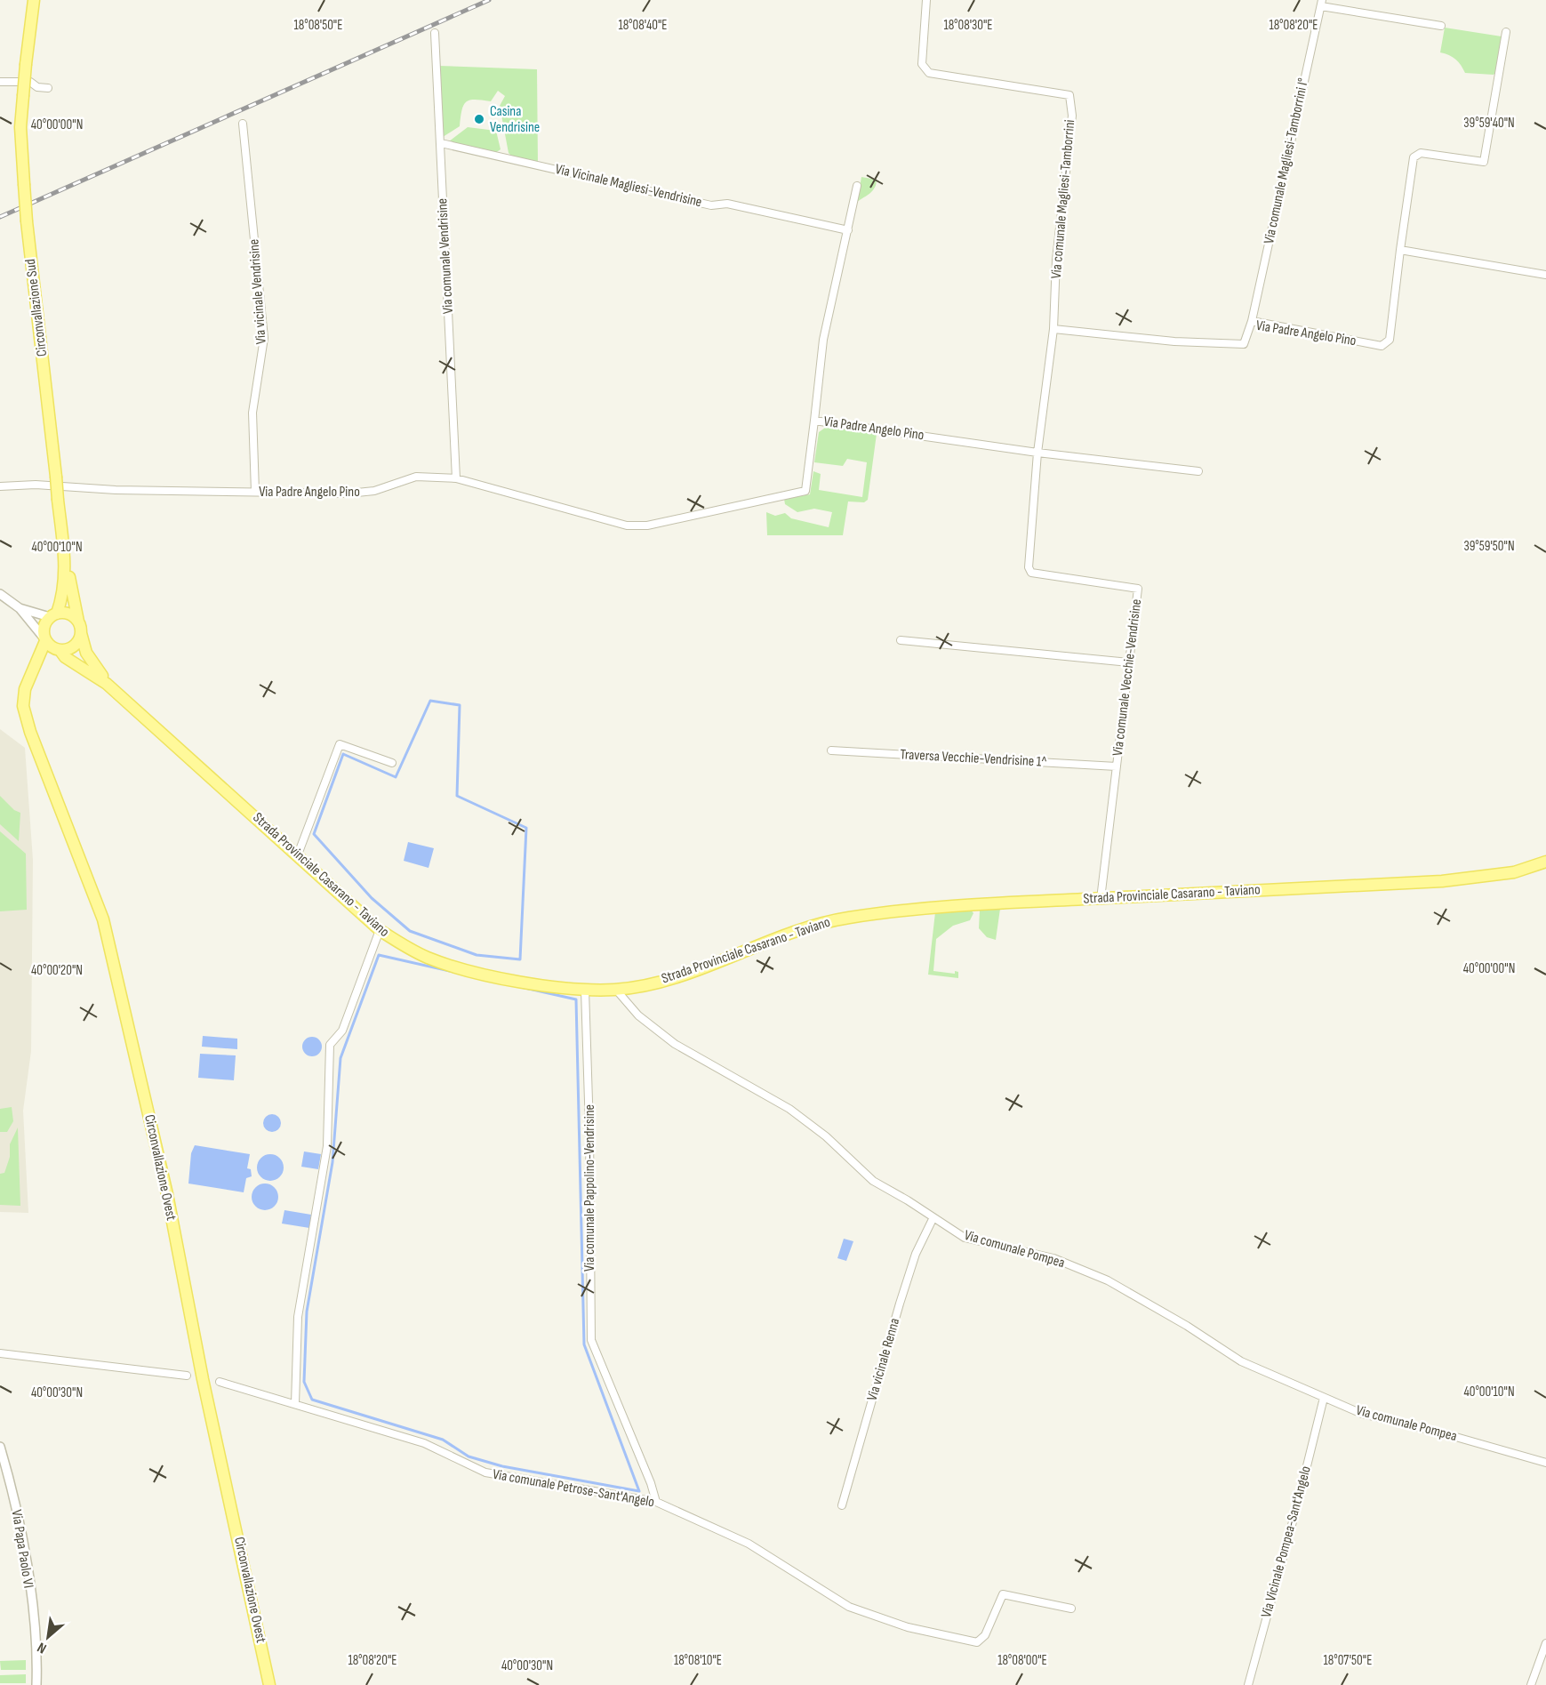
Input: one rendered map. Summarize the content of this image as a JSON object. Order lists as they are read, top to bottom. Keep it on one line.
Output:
{"streets":{"main road":["Circonvallazione Sud","Strada Provinciale Casarano - Taviano","Circonvallazione Ovest"],"street":["Via comunale Magliesi-Tamborrini I°","Via Vicinale Magliesi-Vendrisine","Via comunale Magliesi-Tamborrini","Via comunale Vendrisine","Via vicinale Vendrisine","Via Padre Angelo Pino","Via comunale Vecchie-Vendrisine","Traversa Vecchie-Vendrisine 1^","Via comunale Pappolino-Vendrisine","Via comunale Pompea","Via vicinale Renna","Via comunale Petrose-Sant'Angelo","Via Vicinale Pompea-Sant'Angelo","Via Papa Paolo VI"]},"crossings":[["Via comunale Magliesi-Tamborrini I°","Via Padre Angelo Pino"],["Via Vicinale Magliesi-Vendrisine","Via comunale Vendrisine"],["Via comunale Magliesi-Tamborrini","Via Padre Angelo Pino"],["Via comunale Vendrisine","Via Padre Angelo Pino"],["Via vicinale Vendrisine","Via Padre Angelo Pino"],["Circonvallazione Sud","Strada Provinciale Casarano - Taviano"],["Circonvallazione Sud","Circonvallazione Ovest"],["Via Padre Angelo Pino","Via comunale Vecchie-Vendrisine"],["Via comunale Vecchie-Vendrisine","Traversa Vecchie-Vendrisine 1^"],["Via comunale Vecchie-Vendrisine","Strada Provinciale Casarano - Taviano"],["Strada Provinciale Casarano - Taviano","Circonvallazione Ovest"],["Strada Provinciale Casarano - Taviano","Via comunale Pappolino-Vendrisine"],["Strada Provinciale Casarano - Taviano","Via comunale Pompea"],["Via comunale Pappolino-Vendrisine","Via comunale Petrose-Sant'Angelo"],["Via comunale Pompea","Via vicinale Renna"],["Via comunale Pompea","Via Vicinale Pompea-Sant'Angelo"]],"places":["Casina Vendrisine"],"north":"bottom left","coordinates":["18°08'50\"E","18°08'40\"E","18°08'30\"E","18°08'20\"E","39°59'40\"N","40°00'00\"N","39°59'50\"N","40°00'10\"N","40°00'20\"N","40°00'30\"N","18°08'10\"E","18°08'00\"E","18°07'50\"E"]}
